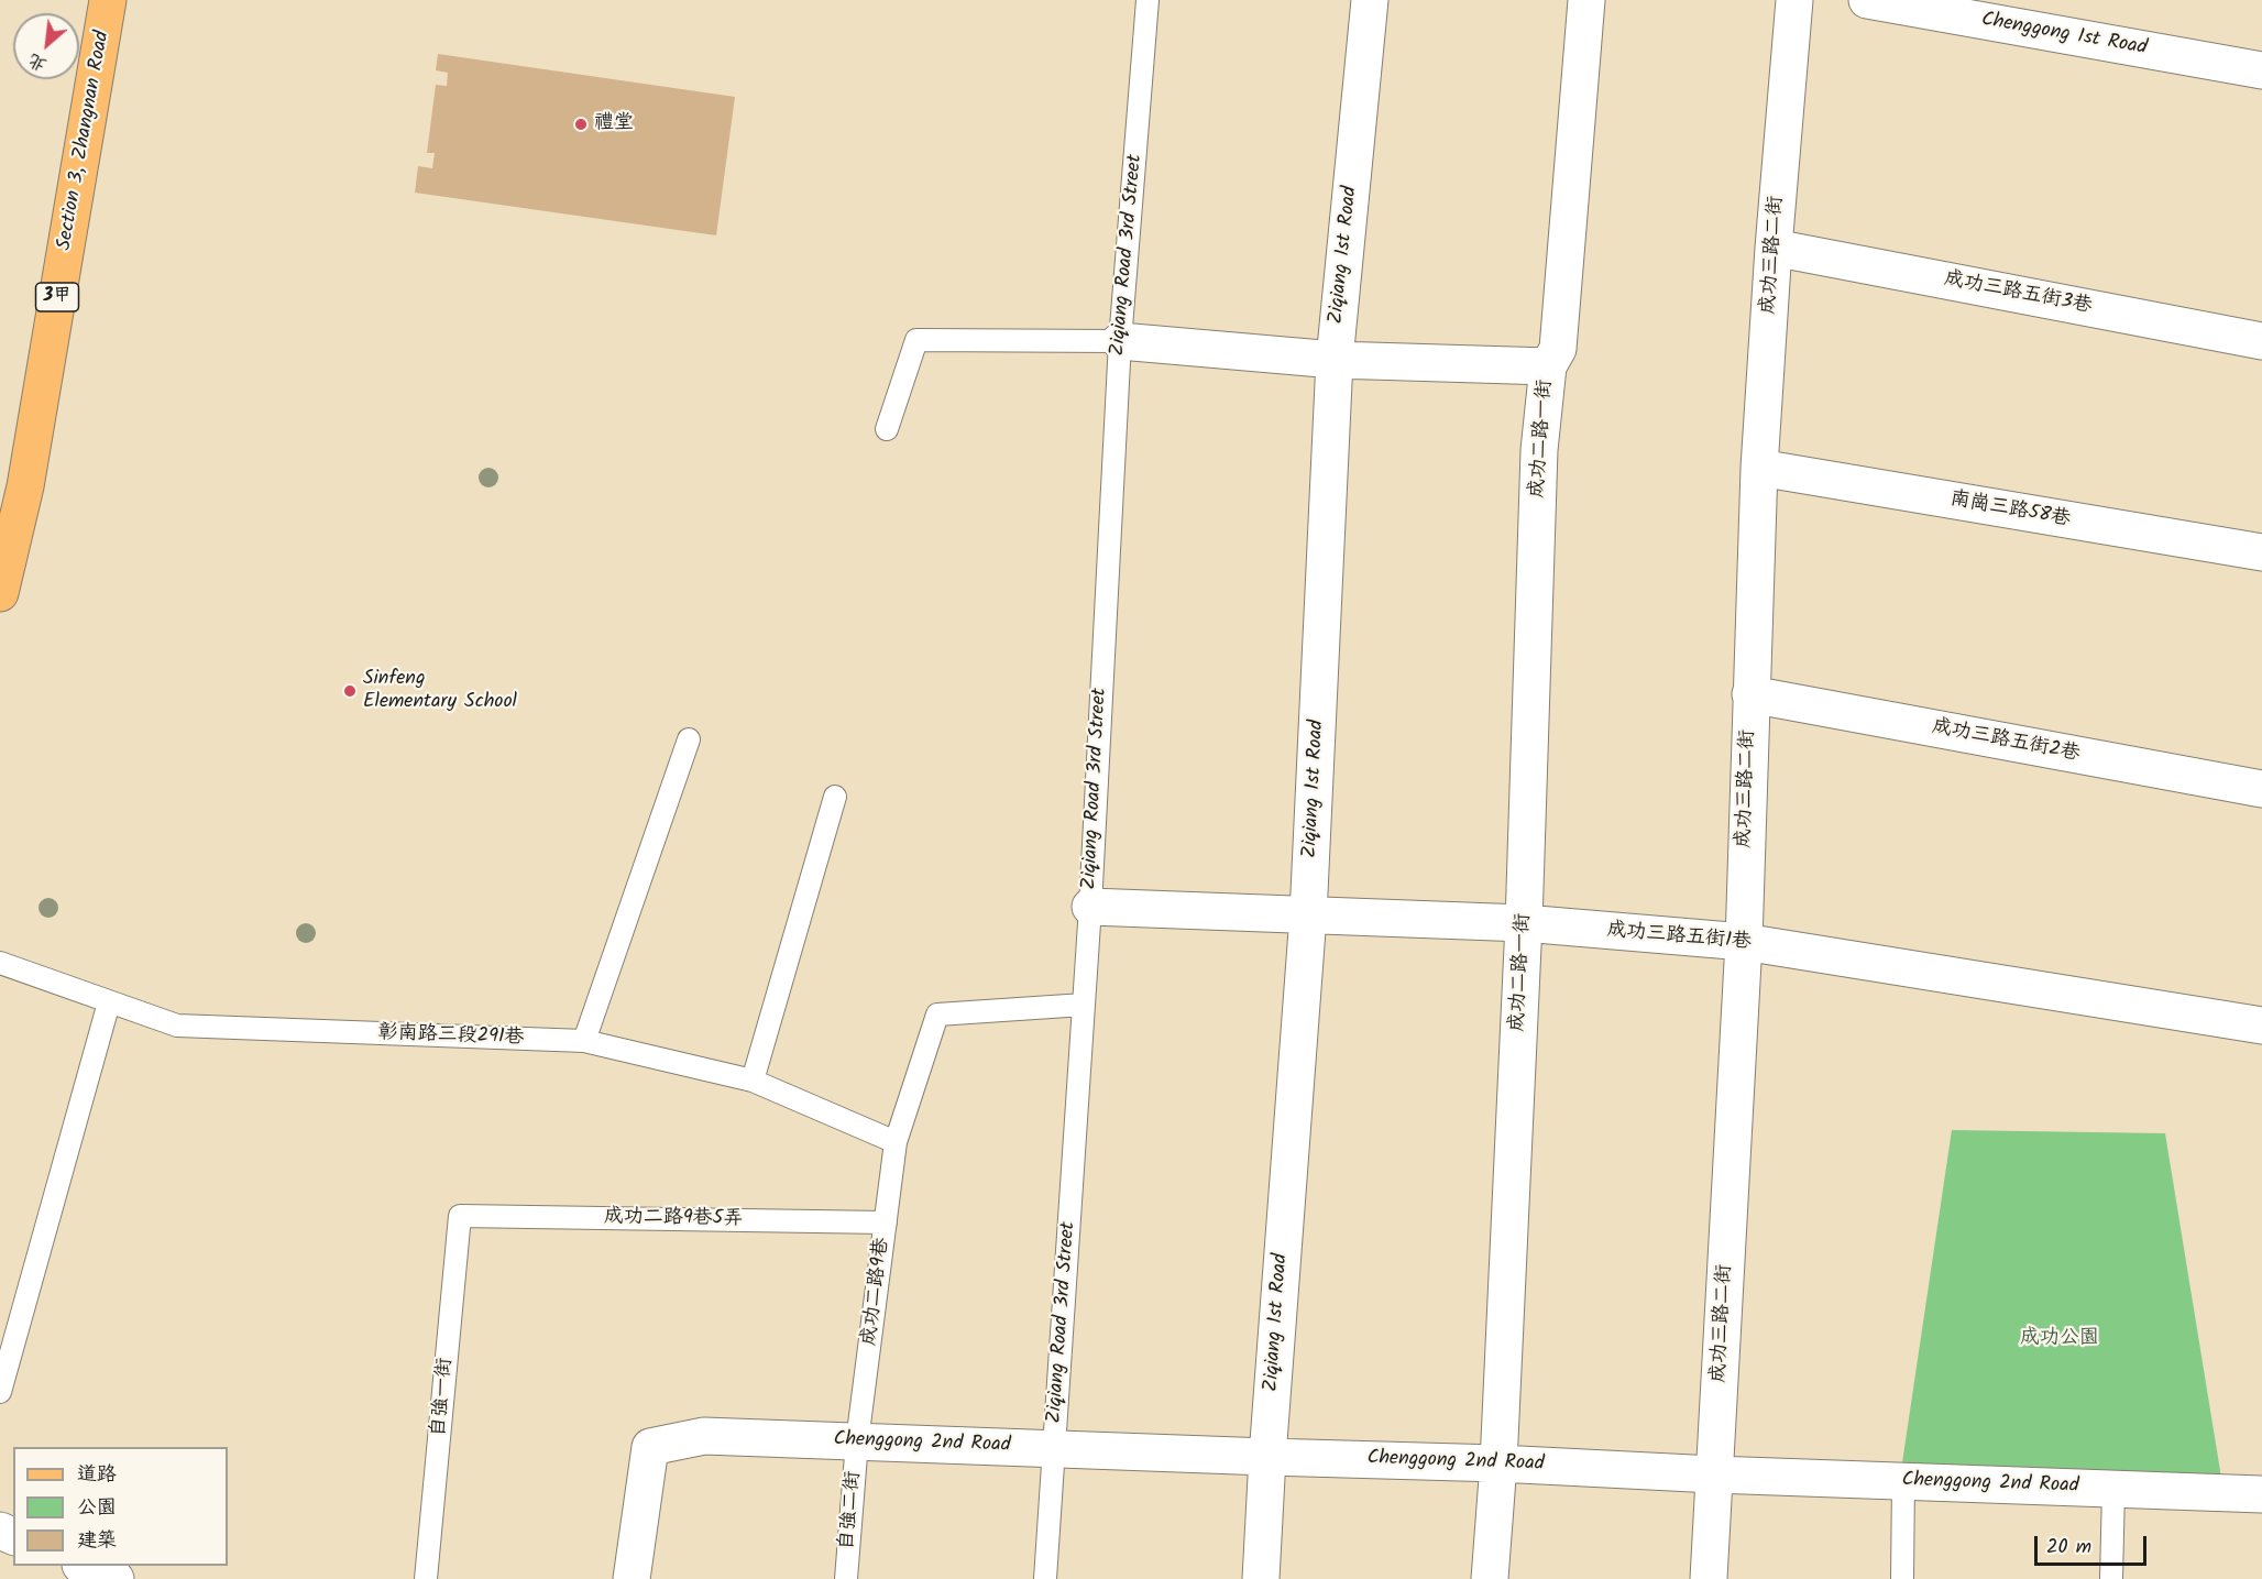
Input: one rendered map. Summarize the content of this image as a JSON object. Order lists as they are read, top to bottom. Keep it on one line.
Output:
{"streets":{"main road":["Section 3, Zhangnan Road","3甲"],"street":["Chenggong 1st Road","Ziqiang 1st Road","成功三路二街","成功三路五街3巷","成功二路一街","南崗三路58巷","成功三路五街2巷","成功三路五街1巷","Chenggong 2nd Road"],"lane":["Ziqiang Road 3rd Street","彰南路三段291巷","成功二路9巷5弄","成功二路9巷","自強一街","自強二街"]},"crossings":[["Ziqiang Road 3rd Street","成功三路五街1巷"],["Ziqiang Road 3rd Street","成功二路9巷"],["Ziqiang Road 3rd Street","Chenggong 2nd Road"],["Ziqiang 1st Road","成功三路五街1巷"],["Ziqiang 1st Road","Chenggong 2nd Road"],["成功三路二街","成功三路五街3巷"],["成功三路二街","南崗三路58巷"],["成功三路二街","成功三路五街2巷"],["成功三路二街","成功三路五街1巷"],["成功三路二街","Chenggong 2nd Road"],["成功二路一街","成功三路五街1巷"],["成功二路一街","Chenggong 2nd Road"],["彰南路三段291巷","成功二路9巷"],["成功二路9巷5弄","成功二路9巷"],["成功二路9巷5弄","自強一街"],["成功二路9巷","Chenggong 2nd Road"],["成功二路9巷","自強二街"],["Chenggong 2nd Road","自強二街"]],"parks":["成功公園"],"places":["禮堂","Sinfeng Elementary School"],"legend":["道路","公園","建築"],"scale_bar":"20 m","north":"bottom left"}
